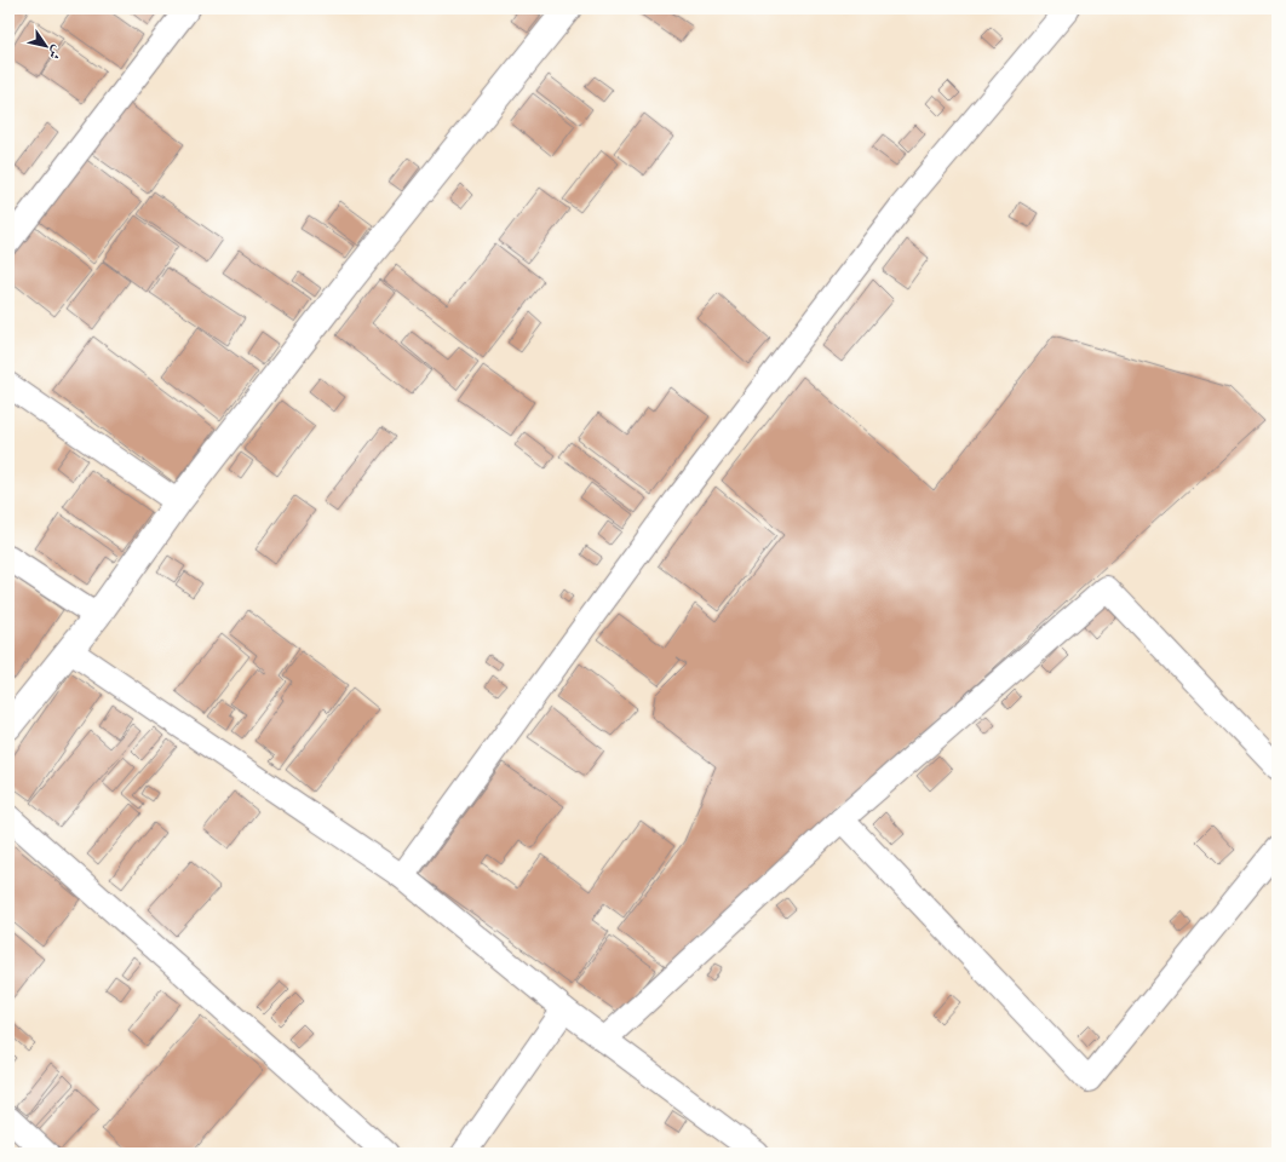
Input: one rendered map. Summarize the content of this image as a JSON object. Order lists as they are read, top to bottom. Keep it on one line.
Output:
{"north":"bottom right"}
